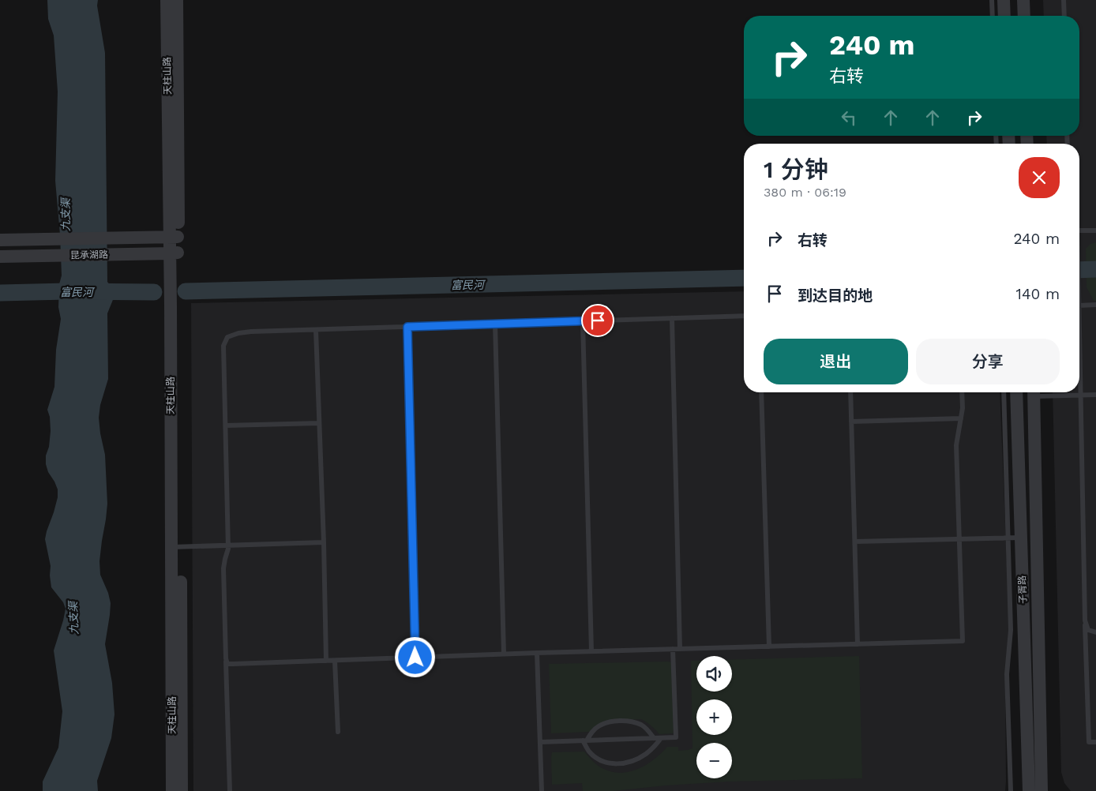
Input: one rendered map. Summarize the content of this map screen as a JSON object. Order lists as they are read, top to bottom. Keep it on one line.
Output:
{"streets":{"street":["天柱山路","昆承湖路","子胥路"]},"crossings":[["天柱山路","昆承湖路"]],"water":["九支渠","富民河"],"page":{"turn":["240 m","右转"],"heading":["1 分钟","380 m · 06:19"],"list":[{"name":"右转","value":"240 m"},{"name":"到达目的地","value":"140 m"}],"buttons":["退出","分享"],"map_buttons":["+","−"]}}
